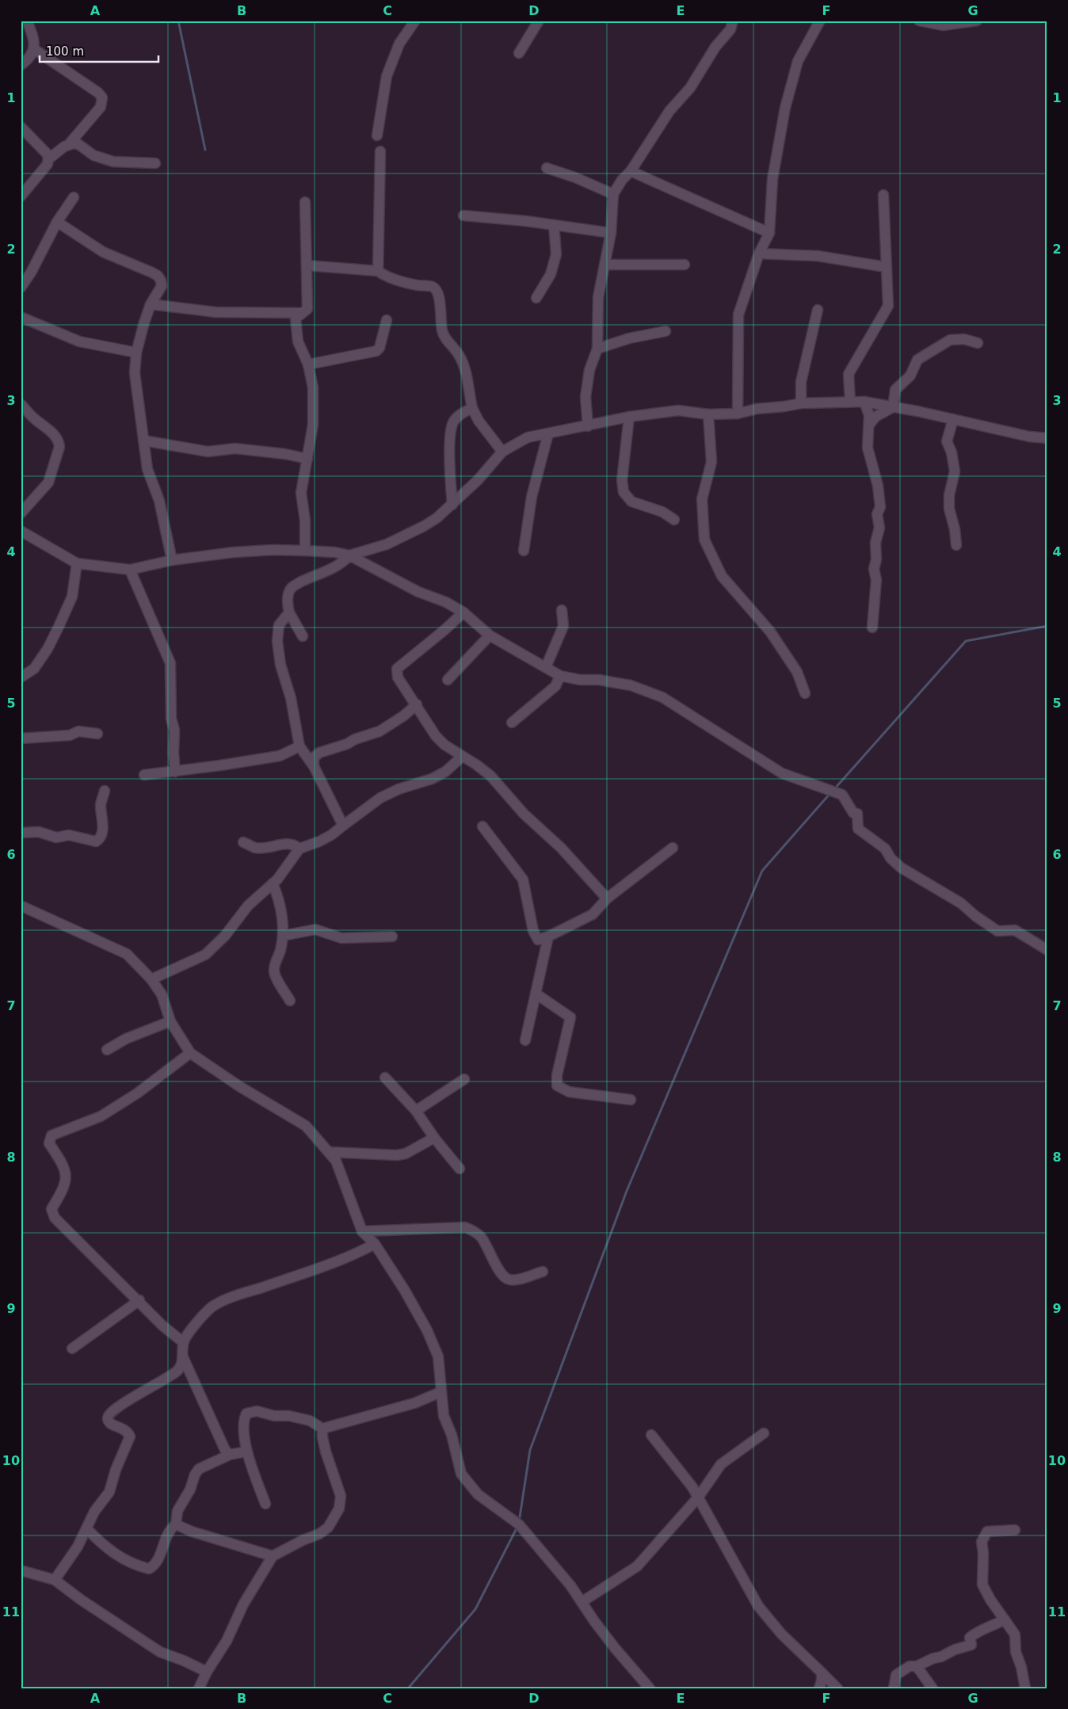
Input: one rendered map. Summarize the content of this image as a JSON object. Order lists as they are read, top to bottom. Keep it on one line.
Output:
{"scale_bar":"100 m","grid":{"columns":["A","B","C","D","E","F","G"],"rows":["1","2","3","4","5","6","7","8","9","10","11"]}}
